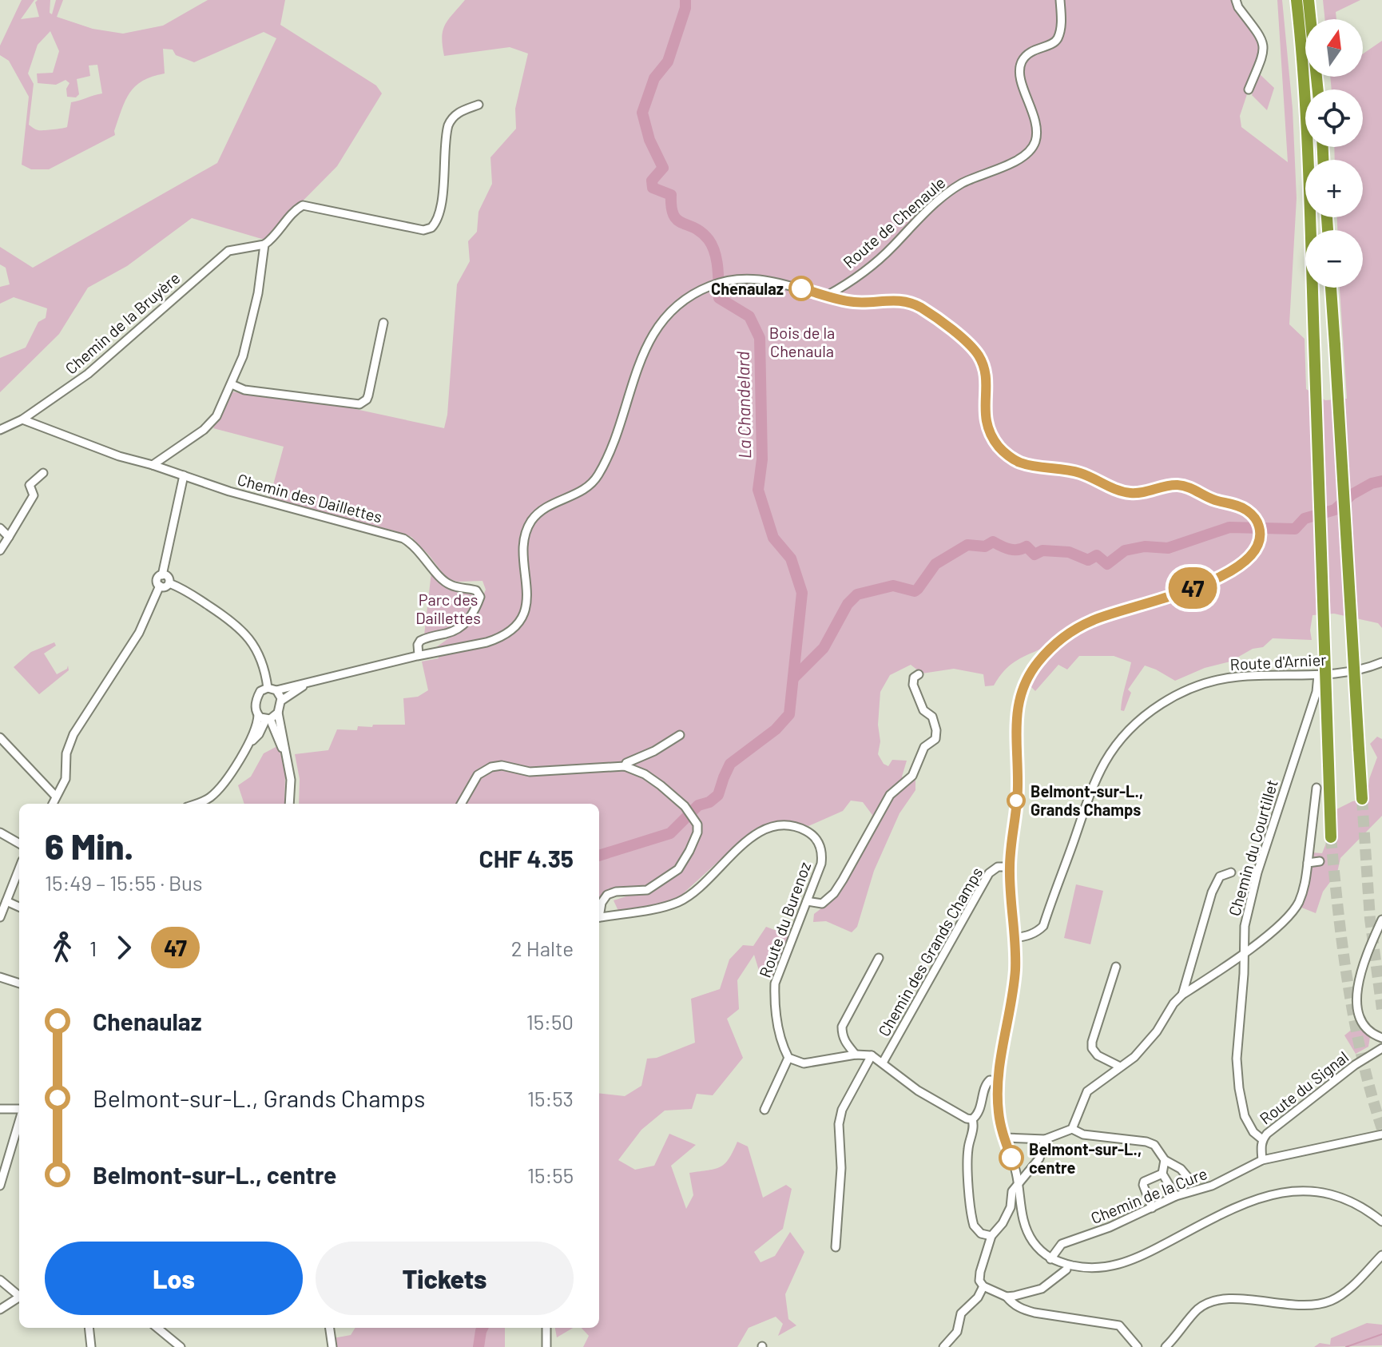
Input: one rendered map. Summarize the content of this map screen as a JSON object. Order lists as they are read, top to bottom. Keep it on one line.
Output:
{"streets":{"street":["Route de Chenaule","Chemin de la Bruyère","Chemin des Daillettes","Route d'Arnier","Chemin du Courtillet","Route du Burenoz","Chemin des Grands Champs","Route du Signal","Chemin de la Cure"]},"crossings":[["Chemin de la Bruyère","Chemin des Daillettes"],["Route d'Arnier","Chemin du Courtillet"],["Chemin du Courtillet","Route du Signal"],["Route du Signal","Chemin de la Cure"]],"water":["La Chandelard"],"parks":["Bois de la Chenaula","Parc des Daillettes"],"places":["Chenaulaz","Belmont-sur-L., Grands Champs","Belmont-sur-L., centre"],"lines":["bus line 47"],"north":"top","page":{"on_map":"47","map_buttons":["+","−"],"heading":["6 Min.","15:49 – 15:55 · Bus","CHF 4.35"],"legs":["1","47","2 Halte"],"list":[{"name":"Chenaulaz","value":"15:50"},{"name":"Belmont-sur-L., Grands Champs","value":"15:53"},{"name":"Belmont-sur-L., centre","value":"15:55"}],"buttons":["Los","Tickets"]}}
